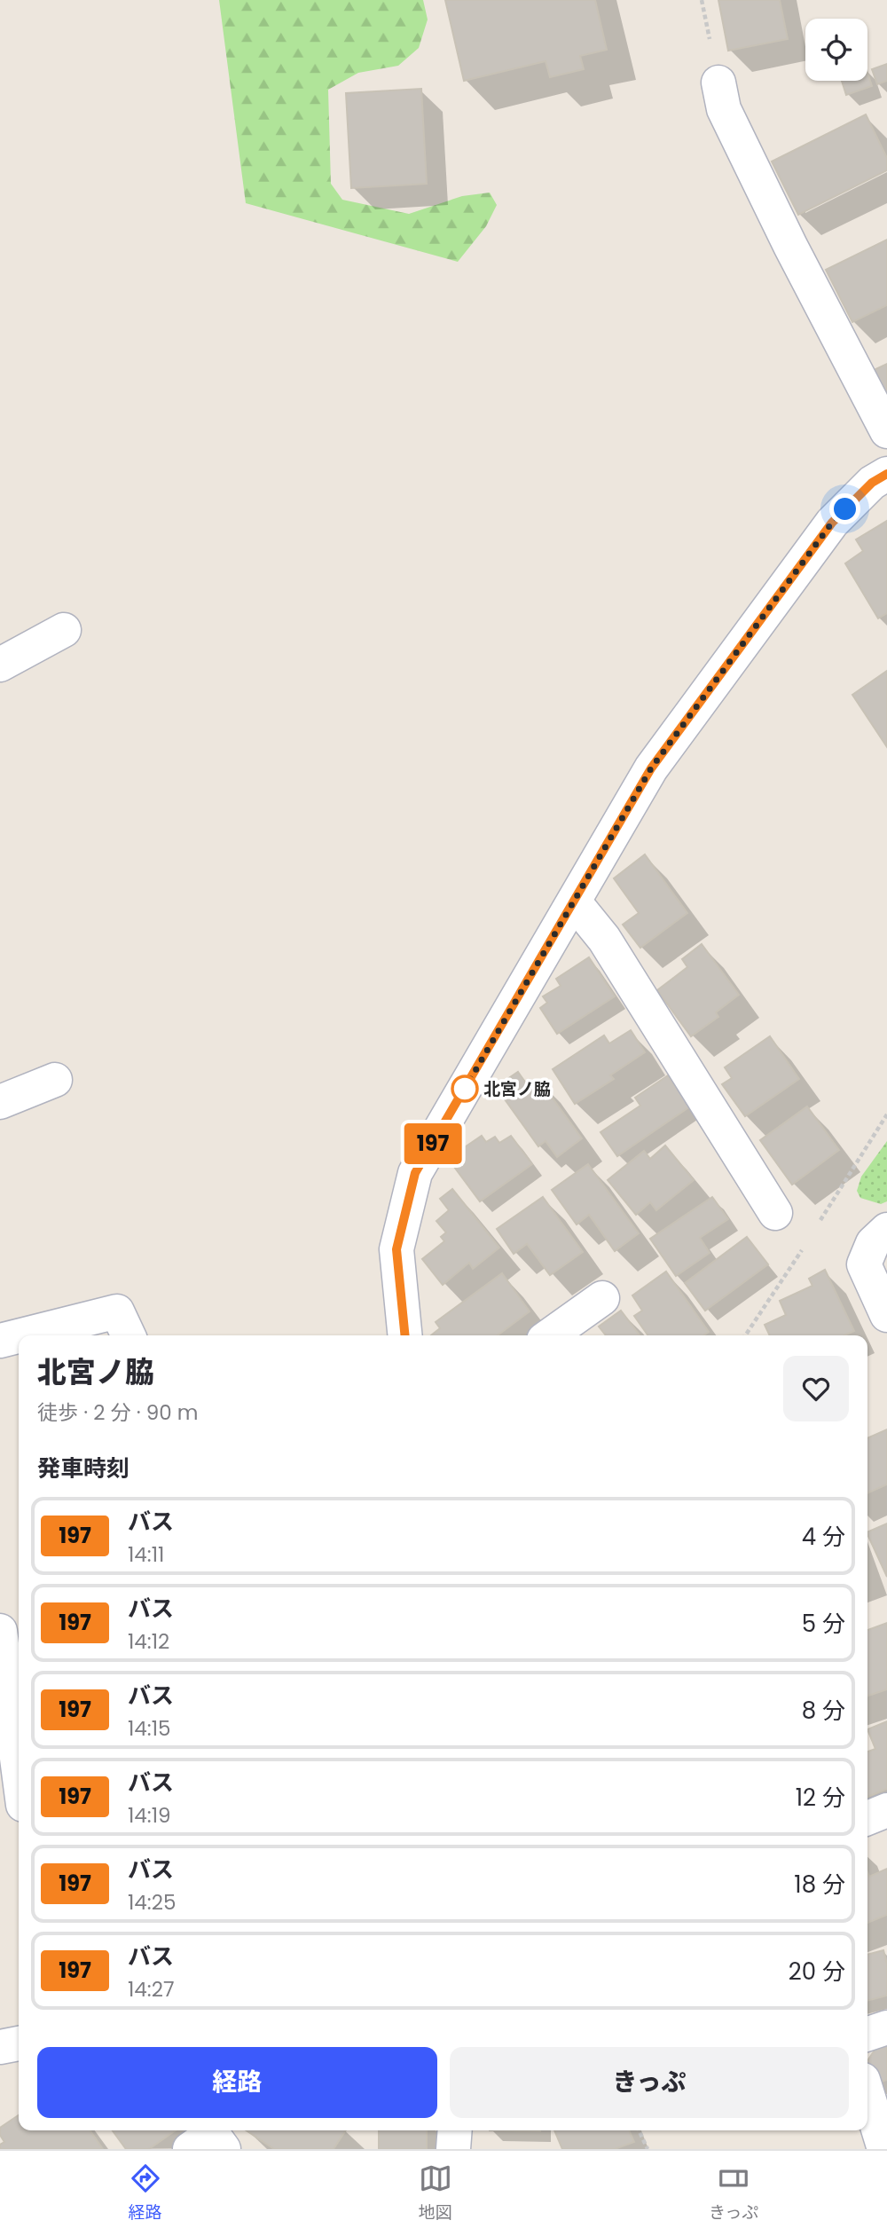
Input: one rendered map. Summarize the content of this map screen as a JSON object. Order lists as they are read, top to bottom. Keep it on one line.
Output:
{"places":["北宮ノ脇"],"lines":["bus line 197"],"page":{"on_map":"197","heading":[["北宮ノ脇","徒歩 · 2 分 · 90 m"],"発車時刻"],"list":[{"mark":"197","name":"バス","note":"14:11","value":"4 分"},{"mark":"197","name":"バス","note":"14:12","value":"5 分"},{"mark":"197","name":"バス","note":"14:15","value":"8 分"},{"mark":"197","name":"バス","note":"14:19","value":"12 分"},{"mark":"197","name":"バス","note":"14:25","value":"18 分"},{"mark":"197","name":"バス","note":"14:27","value":"20 分"}],"buttons":["経路","きっぷ"],"tabs":["経路","地図","きっぷ"]}}
